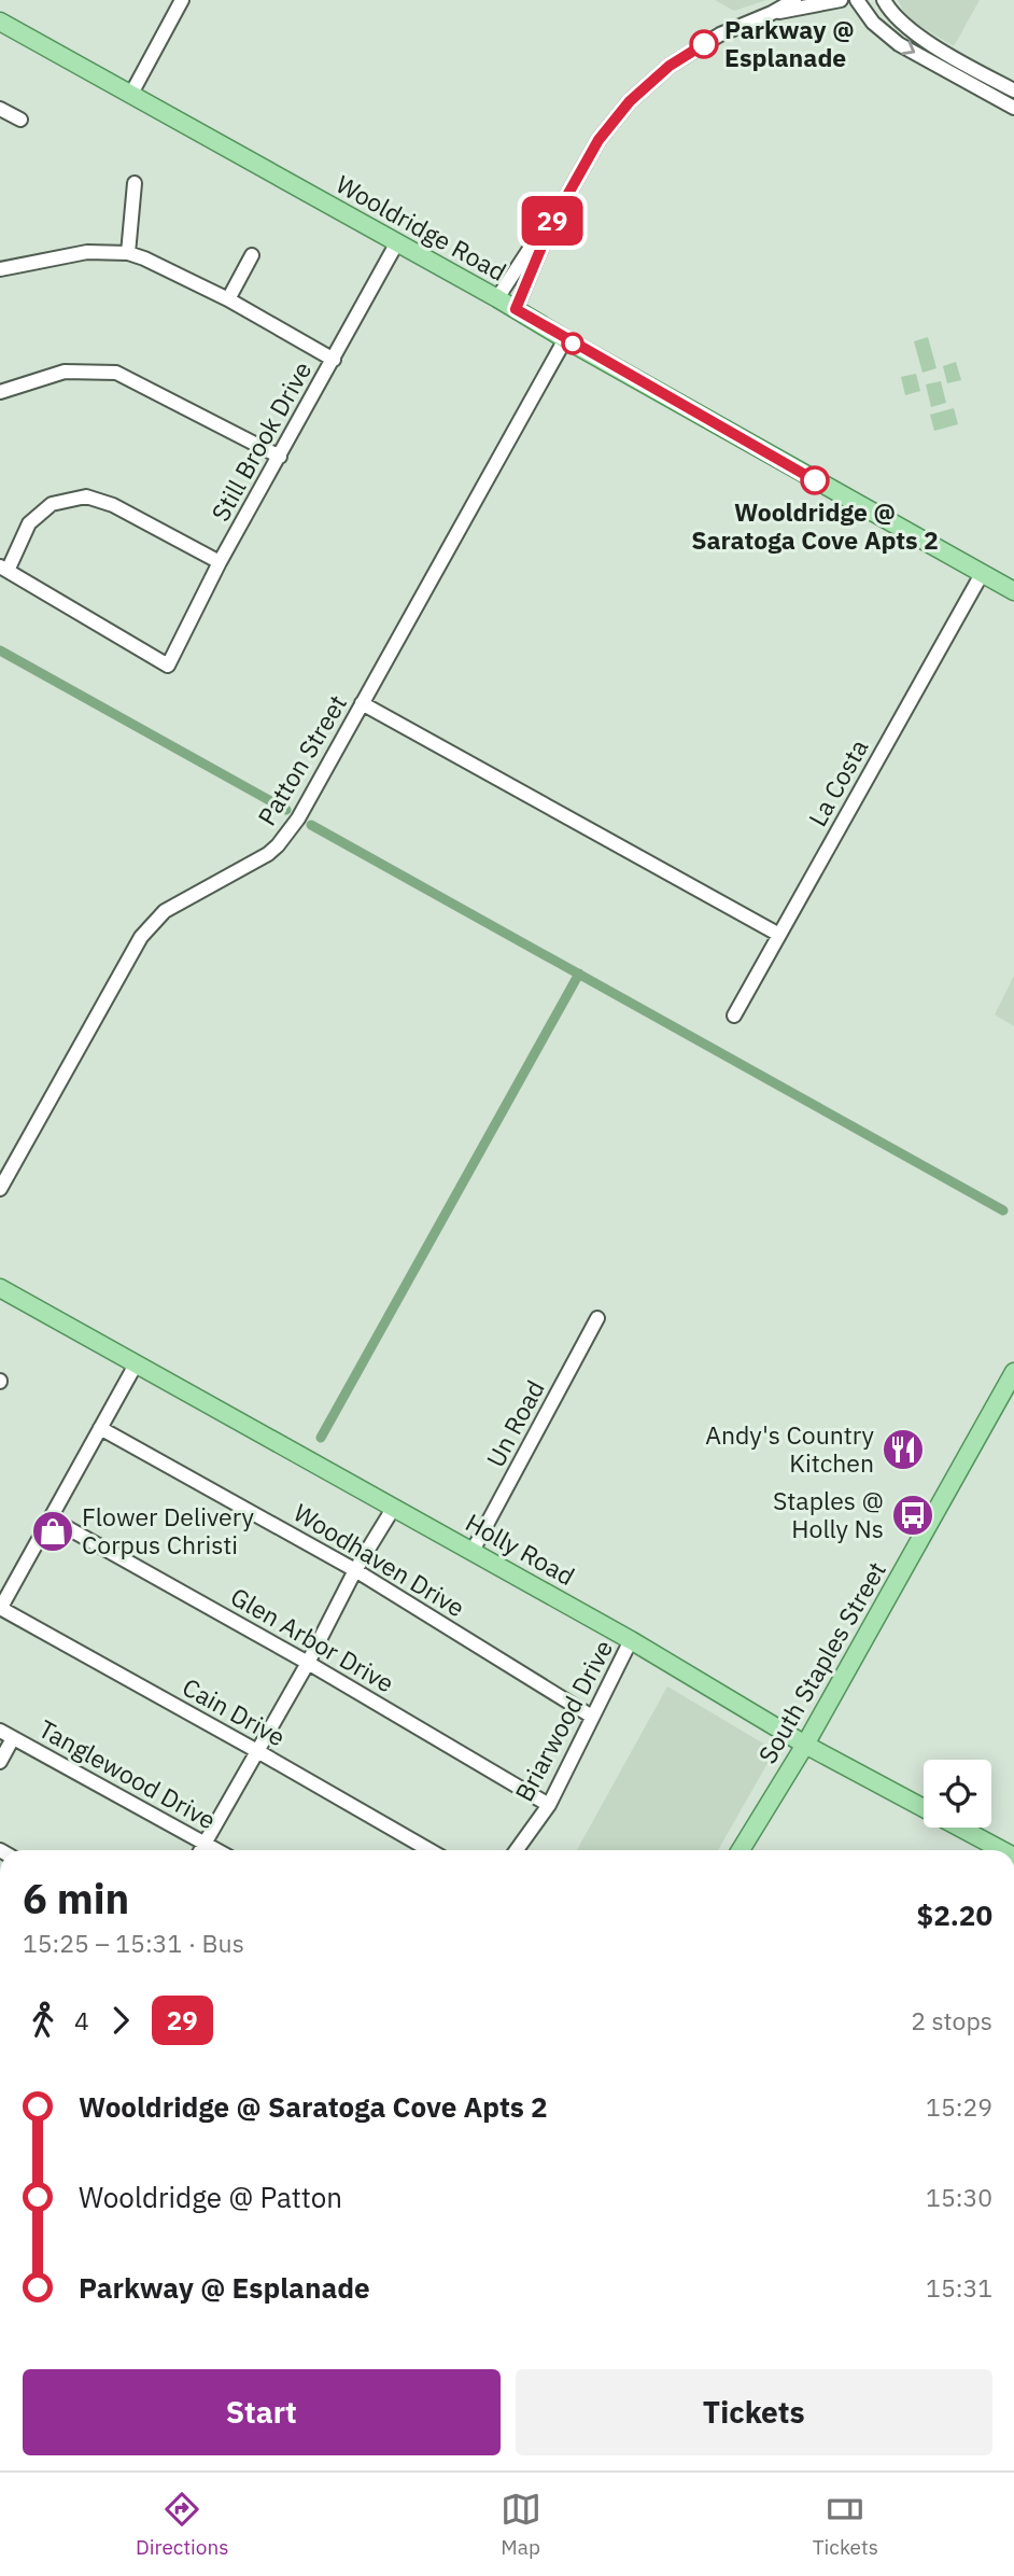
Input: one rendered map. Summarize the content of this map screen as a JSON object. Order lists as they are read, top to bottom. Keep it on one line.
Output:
{"streets":{"main road":["Wooldridge Road","Holly Road","South Staples Street"],"street":["Still Brook Drive","Patton Street","La Costa","Un Road","Woodhaven Drive","Glen Arbor Drive","Cain Drive","Briarwood Drive","Tanglewood Drive"]},"crossings":[["Wooldridge Road","Still Brook Drive"],["Wooldridge Road","Patton Street"],["Wooldridge Road","La Costa"],["Un Road","Holly Road"],["Holly Road","South Staples Street"],["Holly Road","Briarwood Drive"],["Woodhaven Drive","Briarwood Drive"],["Glen Arbor Drive","Briarwood Drive"]],"places":{"other":["Parkway @ Esplanade","Wooldridge @ Saratoga Cove Apts 2"],"restaurant":["Andy's Country Kitchen"],"bus stop":["Staples @ Holly Ns"],"shop":["Flower Delivery Corpus Christi"]},"lines":["bus line 29"],"page":{"on_map":"29","heading":["6 min","15:25 – 15:31 · Bus","$2.20"],"legs":["4","29","2 stops"],"list":[{"name":"Wooldridge @ Saratoga Cove Apts 2","value":"15:29"},{"name":"Wooldridge @ Patton","value":"15:30"},{"name":"Parkway @ Esplanade","value":"15:31"}],"buttons":["Start","Tickets"],"tabs":["Directions","Map","Tickets"]}}
